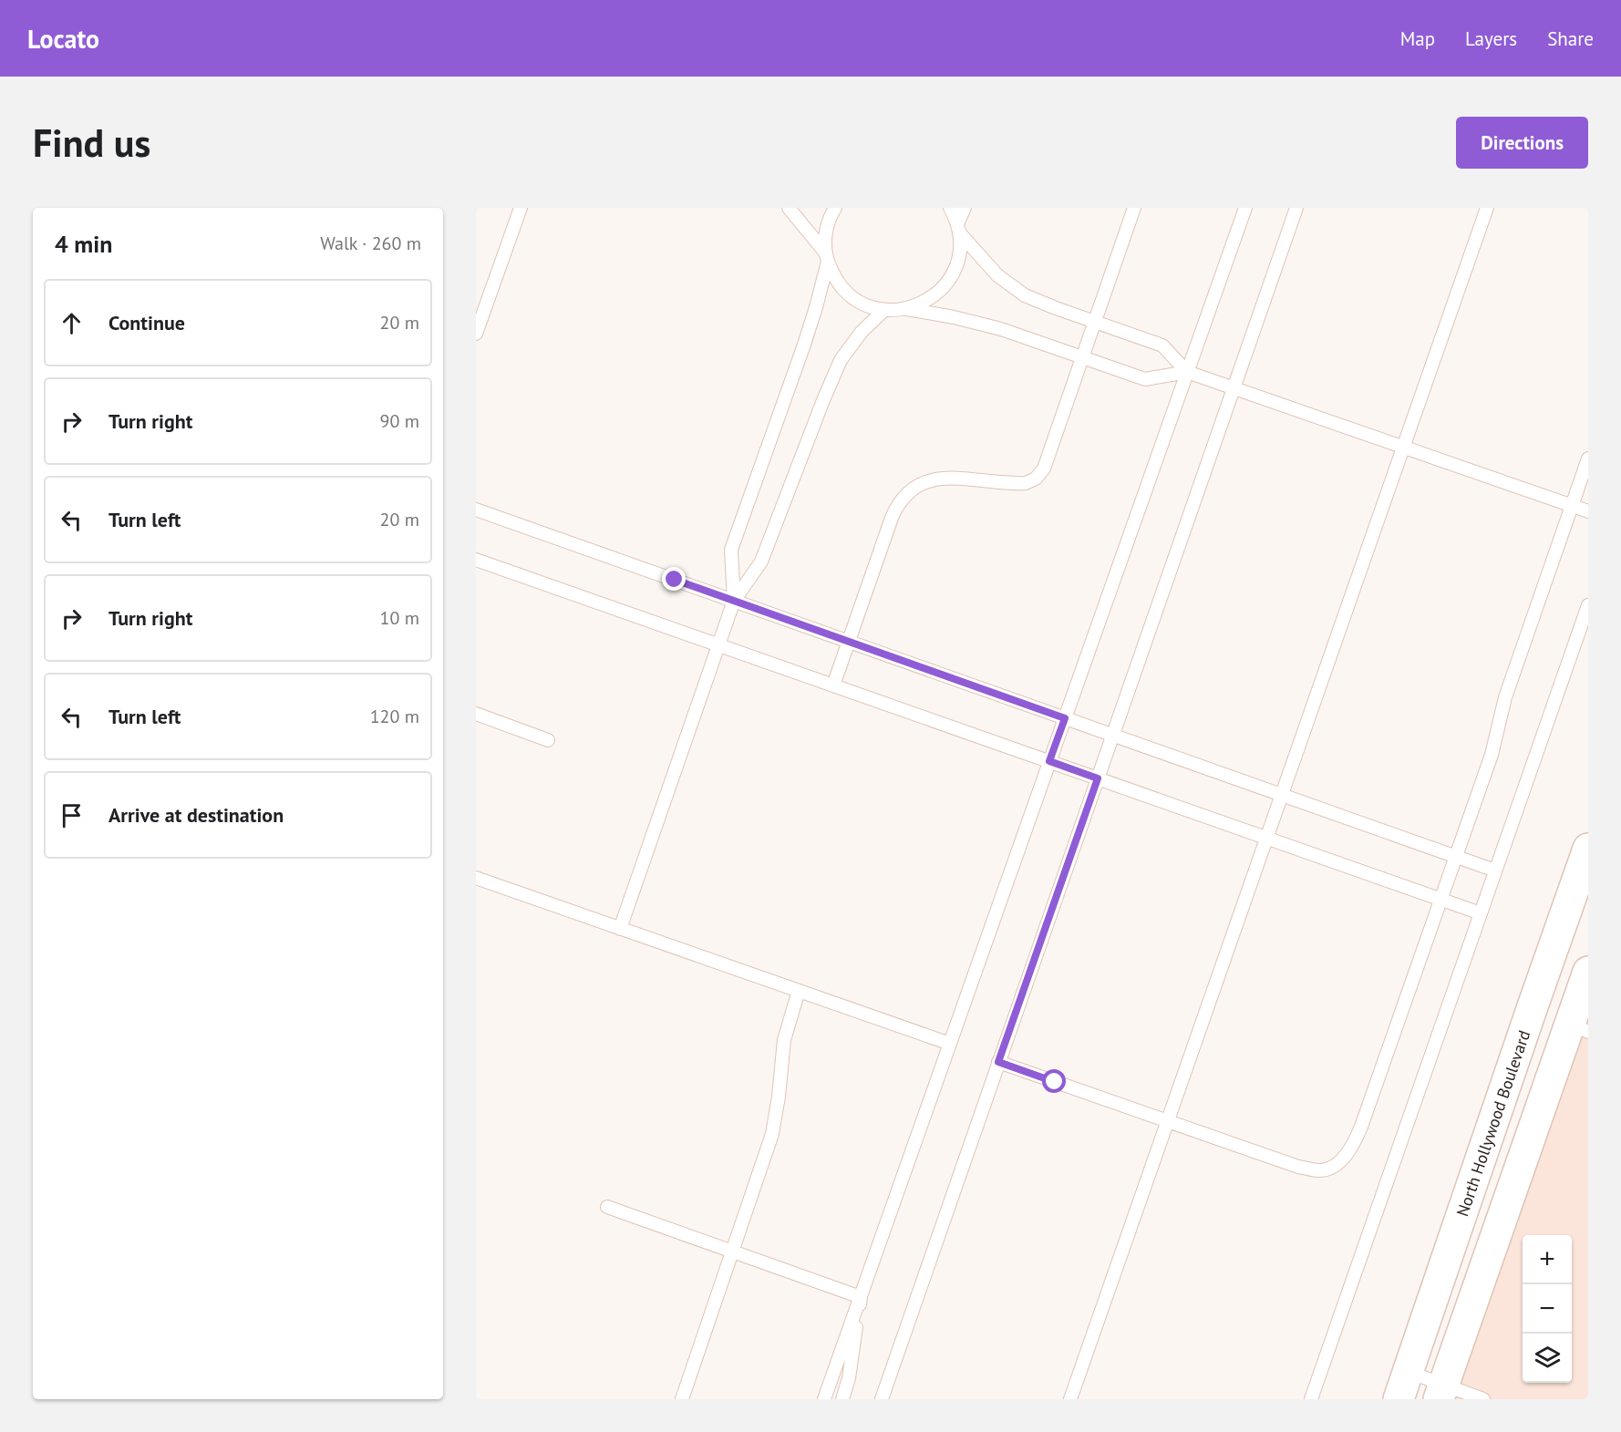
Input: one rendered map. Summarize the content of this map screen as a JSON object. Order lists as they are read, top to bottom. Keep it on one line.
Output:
{"streets":{"main road":["North Hollywood Boulevard"]},"page":{"header":"Locato","nav":["Map","Layers","Share"],"buttons":"Directions","title":"Find us","heading":["4 min","Walk · 260 m"],"list":[["Continue","20 m"],["Turn right","90 m"],["Turn left","20 m"],["Turn right","10 m"],["Turn left","120 m"],"Arrive at destination"],"map_buttons":["+","−"]}}
